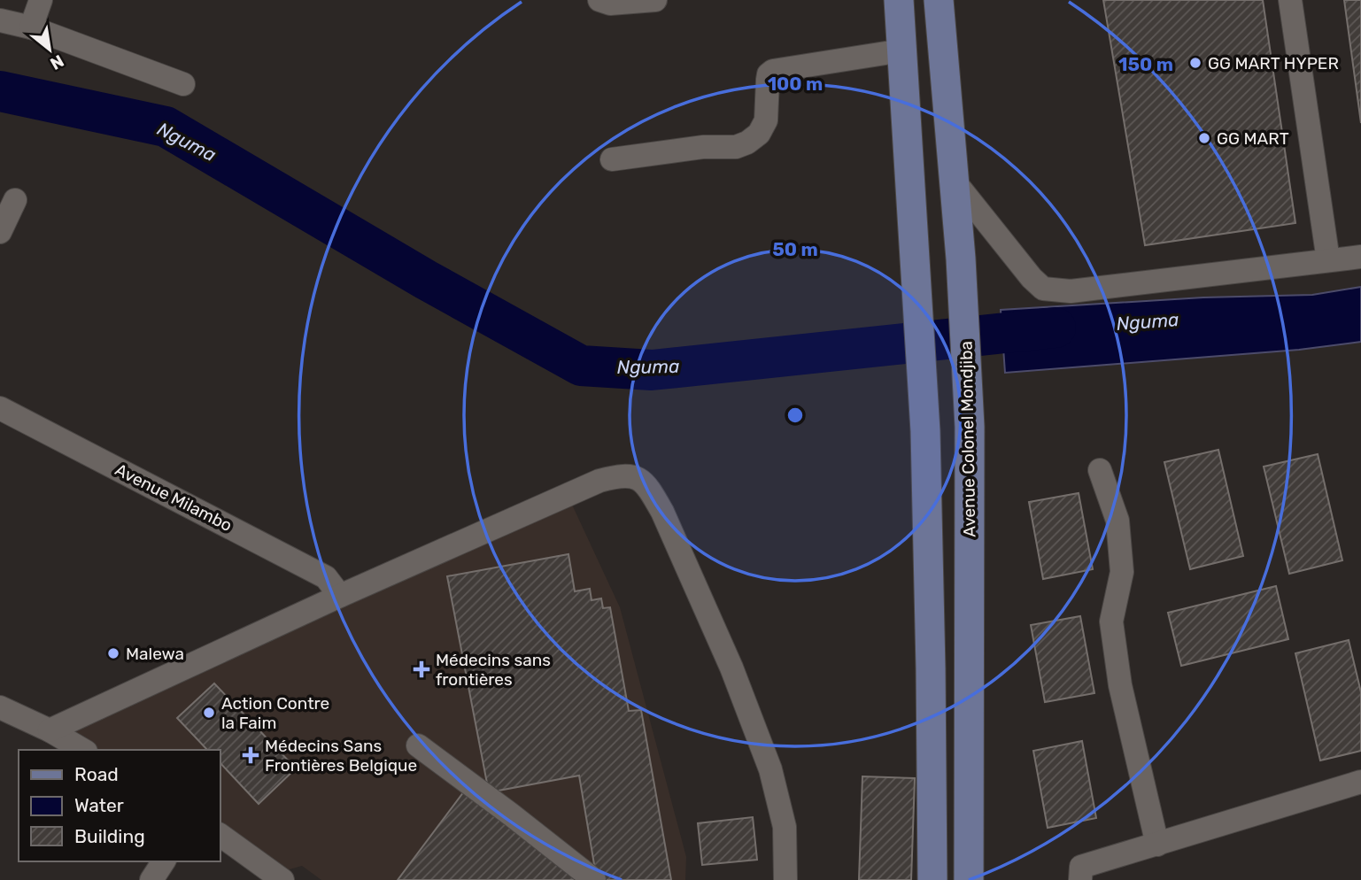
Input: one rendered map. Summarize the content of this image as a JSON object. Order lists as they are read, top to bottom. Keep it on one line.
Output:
{"streets":{"main road":["Avenue Colonel Mondjiba"],"street":["Avenue Milambo"]},"water":["Nguma"],"places":{"other":["GG MART HYPER","GG MART","Malewa","Action Contre la Faim"],"health":["Médecins sans frontières","Médecins Sans Frontières Belgique"]},"legend":["Road","Water","Building"],"north":"bottom right","rings":["150 m","100 m","50 m"]}
